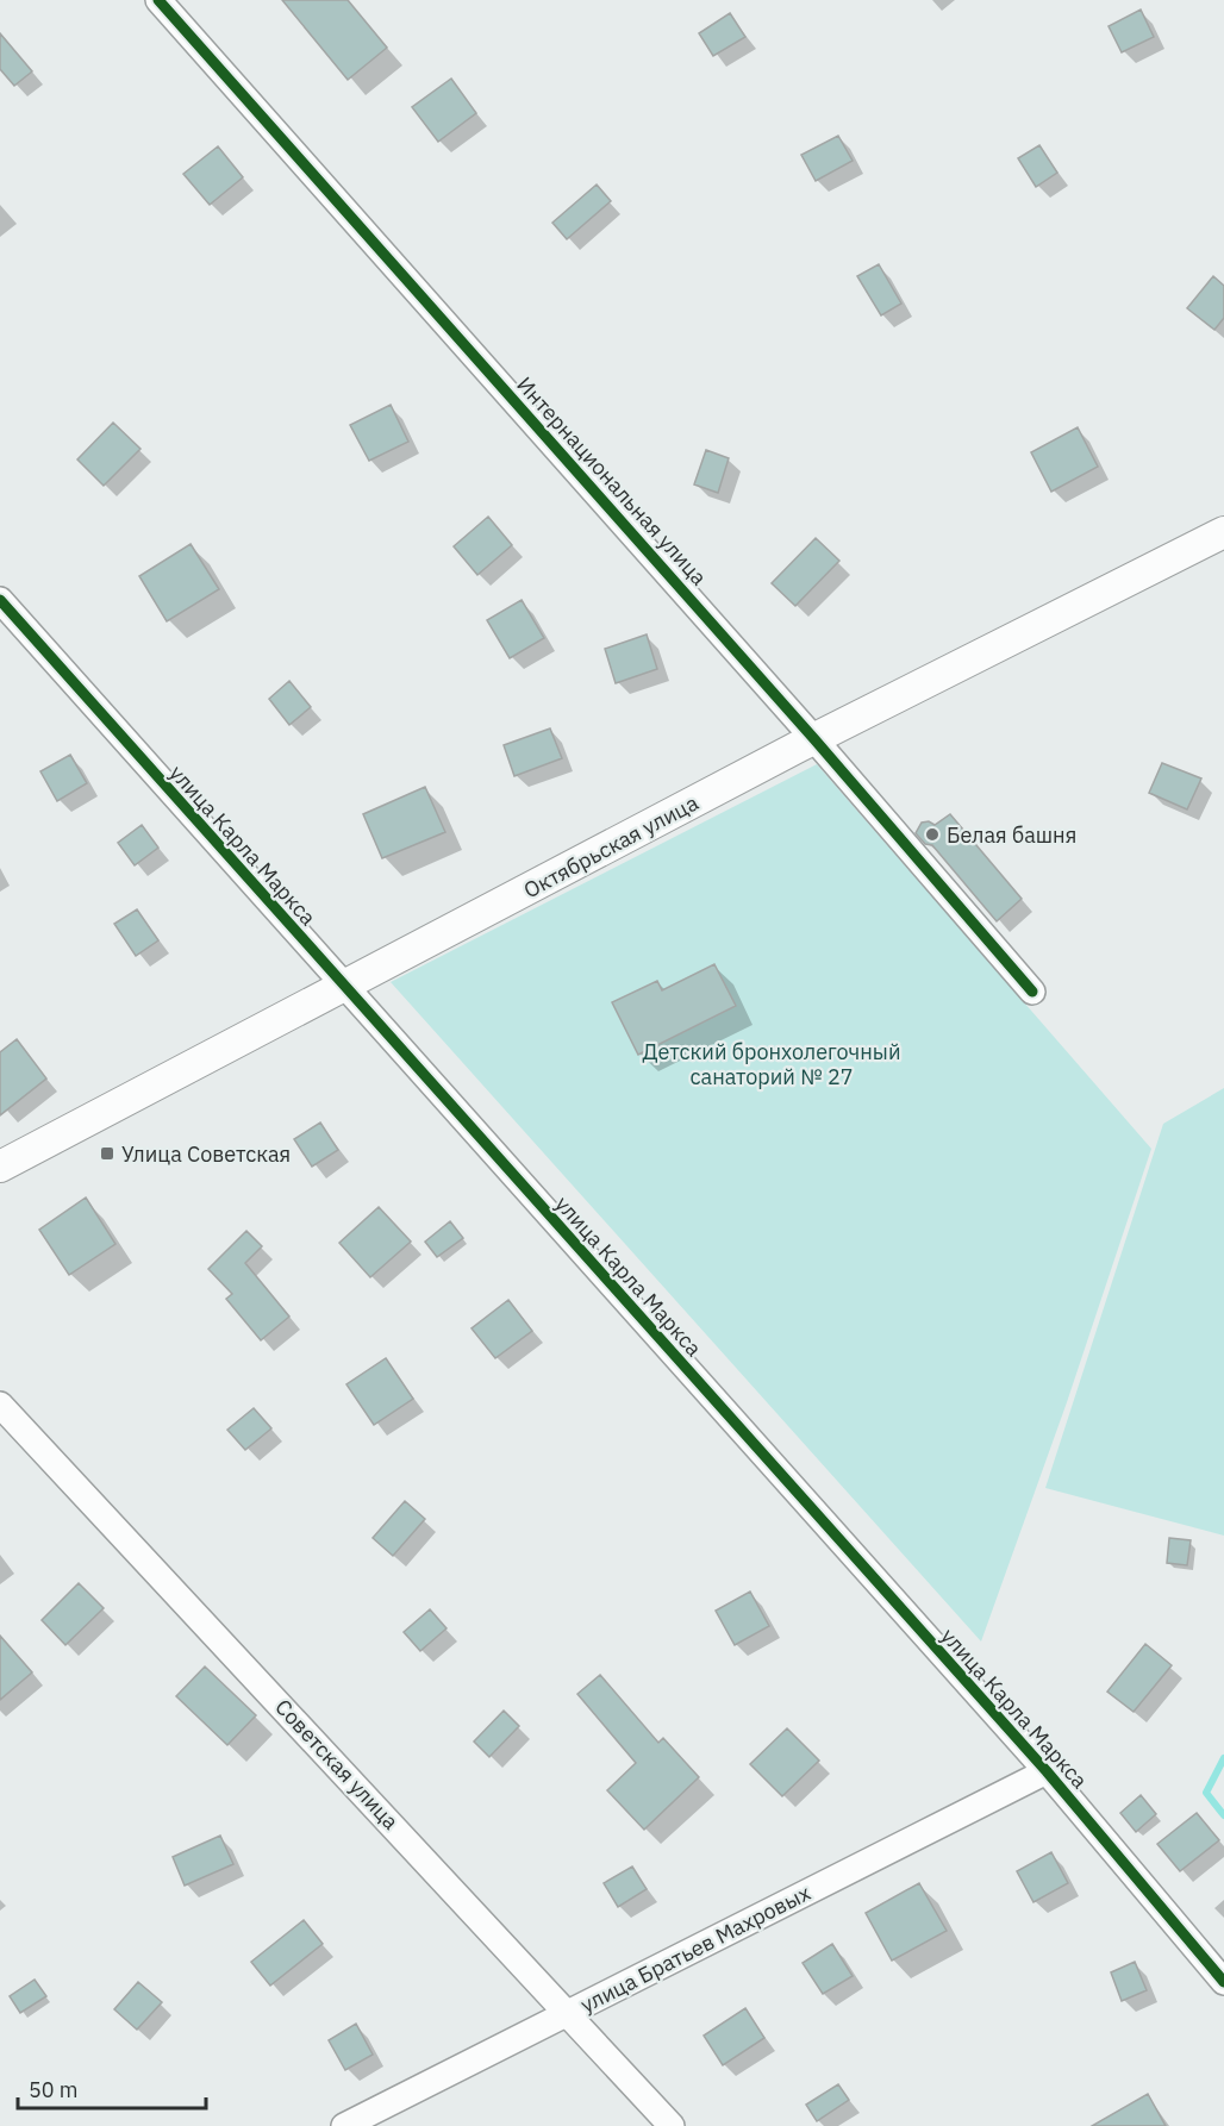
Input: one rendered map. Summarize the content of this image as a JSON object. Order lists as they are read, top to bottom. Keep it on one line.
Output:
{"streets":{"main road":["Октябрьская улица"],"street":["Интернациональная улица","улица Карла Маркса","Советская улица","улица Братьев Махровых"]},"crossings":[["Интернациональная улица","Октябрьская улица"],["улица Карла Маркса","Октябрьская улица"],["улица Карла Маркса","улица Братьев Махровых"],["Советская улица","улица Братьев Махровых"]],"parks":["Детский бронхолегочный санаторий № 27"],"places":{"other":["Белая башня"],"transit":["Улица Советская"]},"scale_bar":"50 m"}
